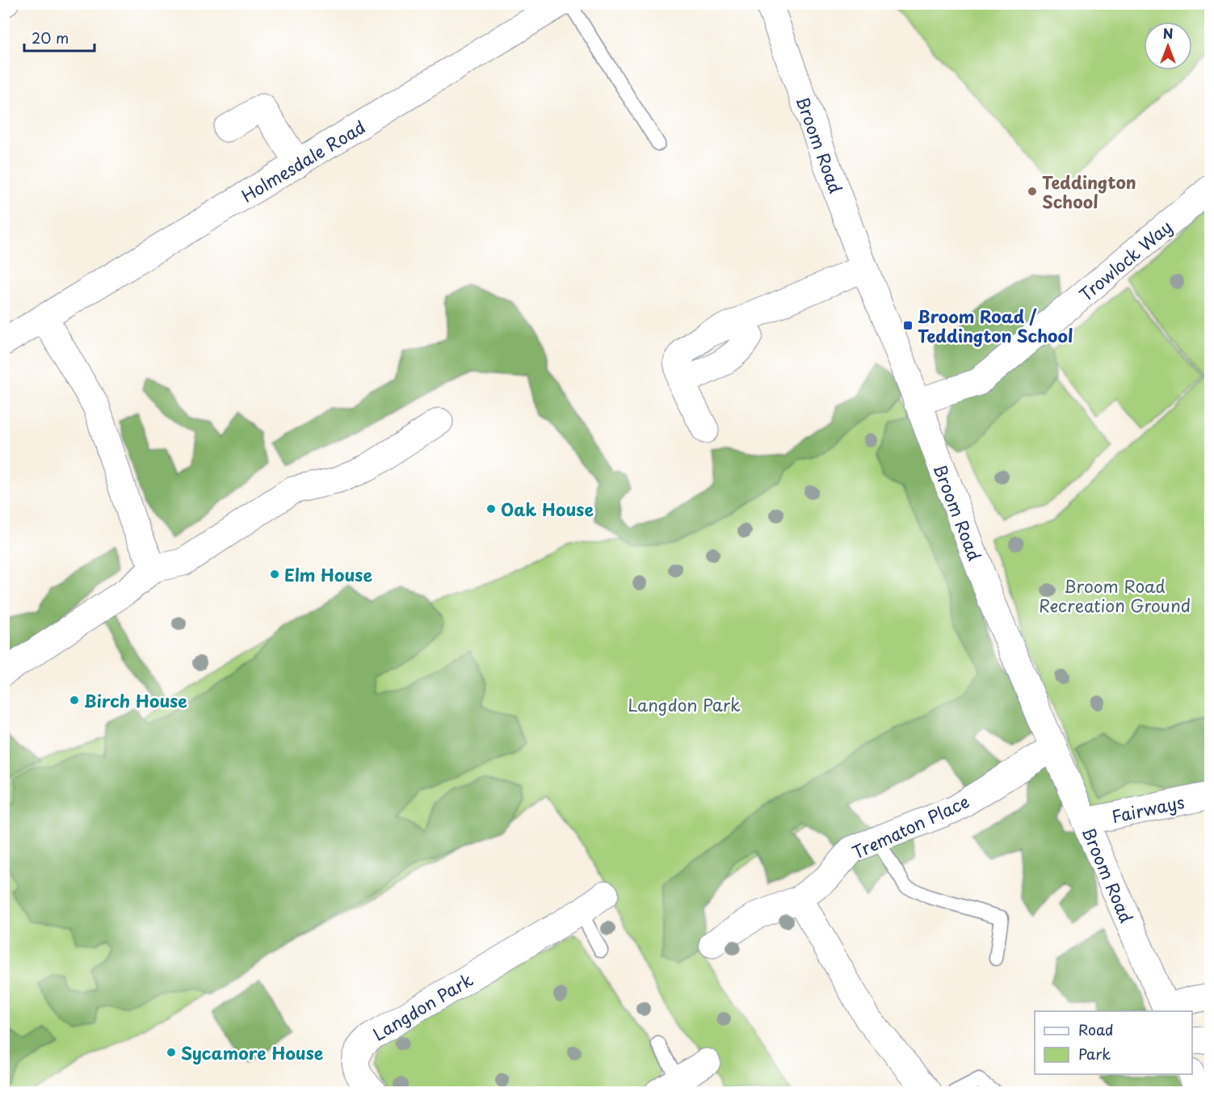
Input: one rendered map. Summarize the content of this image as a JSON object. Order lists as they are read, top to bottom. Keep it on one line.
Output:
{"streets":{"street":["Broom Road","Holmesdale Road","Trowlock Way","Fairways","Trematon Place","Langdon Park"]},"crossings":[["Broom Road","Trowlock Way"],["Broom Road","Fairways"],["Broom Road","Trematon Place"]],"parks":["Broom Road Recreation Ground","Langdon Park"],"places":{"other":["Teddington School","Oak House","Elm House","Birch House","Sycamore House"],"transit":["Broom Road / Teddington School"]},"legend":["Road","Park"],"scale_bar":"20 m","north":"top"}
